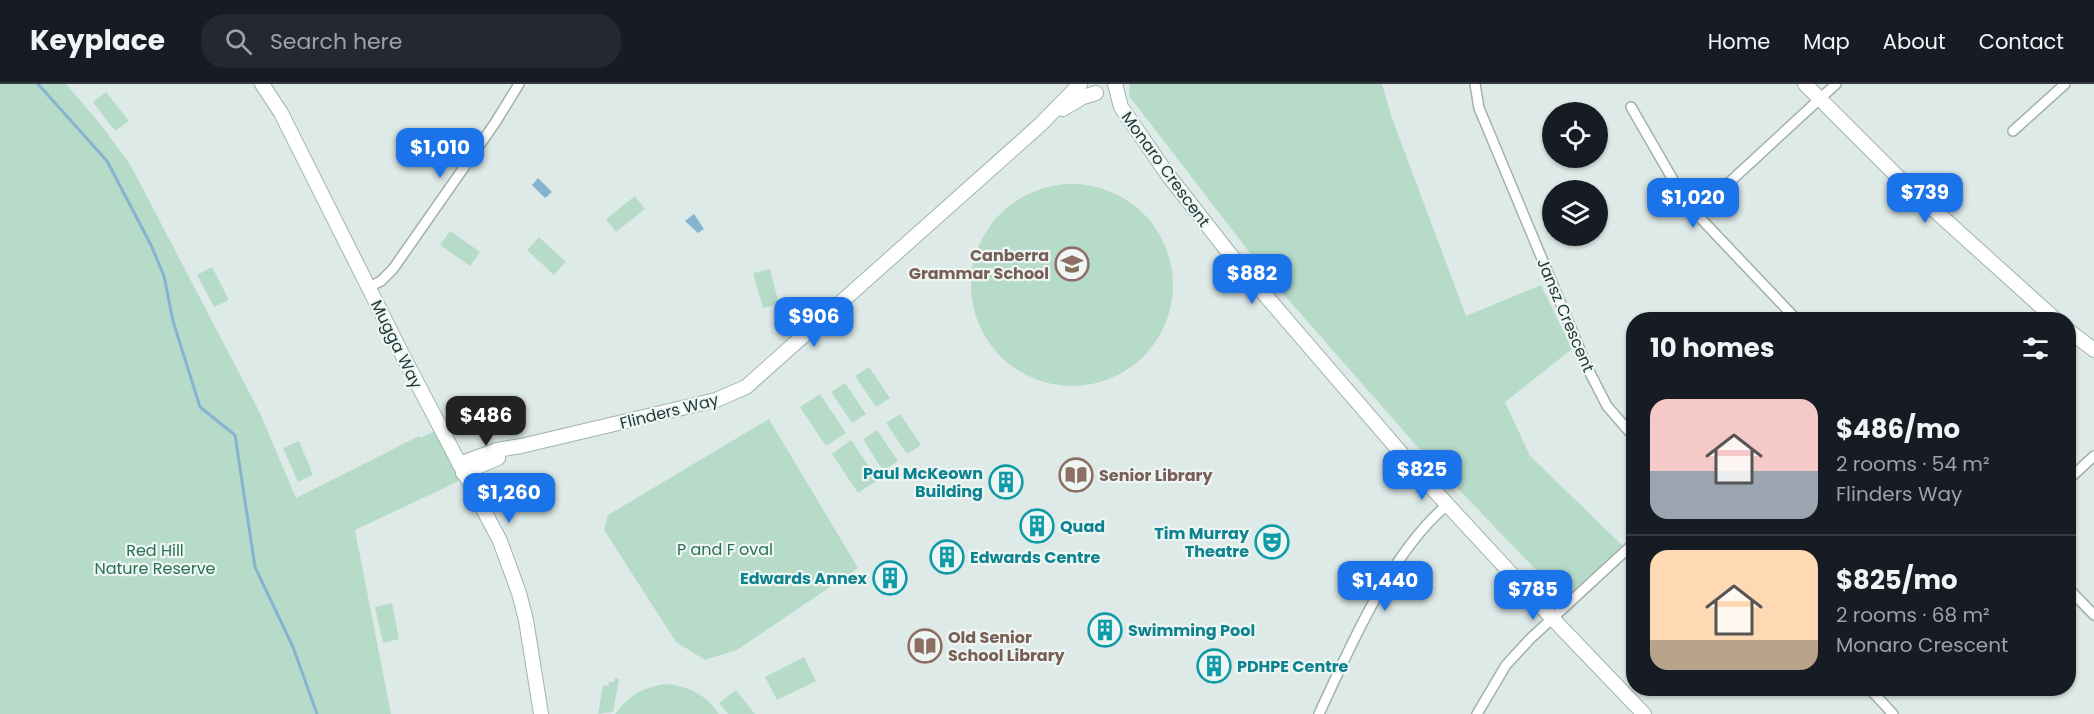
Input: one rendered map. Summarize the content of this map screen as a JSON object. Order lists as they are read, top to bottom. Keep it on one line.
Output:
{"streets":{"street":["Monaro Crescent","Jansz Crescent","Mugga Way","Flinders Way"]},"crossings":[["Monaro Crescent","Flinders Way"],["Mugga Way","Flinders Way"]],"parks":["P and F oval","Red Hill Nature Reserve"],"places":{"school or university":["Canberra Grammar School"],"library":["Senior Library","Old Senior School Library"],"building":["Paul McKeown Building","Quad","Edwards Centre","Edwards Annex","Swimming Pool","PDHPE Centre"],"theatre":["Tim Murray Theatre"]},"page":{"header":"Keyplace","search":"Search here","nav":["Home","Map","About","Contact"],"price":["$1,010","$739","$1,020","$882","$906","$486","$825","$1,260","$1,440","$785"],"heading":"10 homes","list":[{"name":"$486/mo","note":"2 rooms · 54 m² · Flinders Way"},{"name":"$825/mo","note":"2 rooms · 68 m² · Monaro Crescent"}]}}
